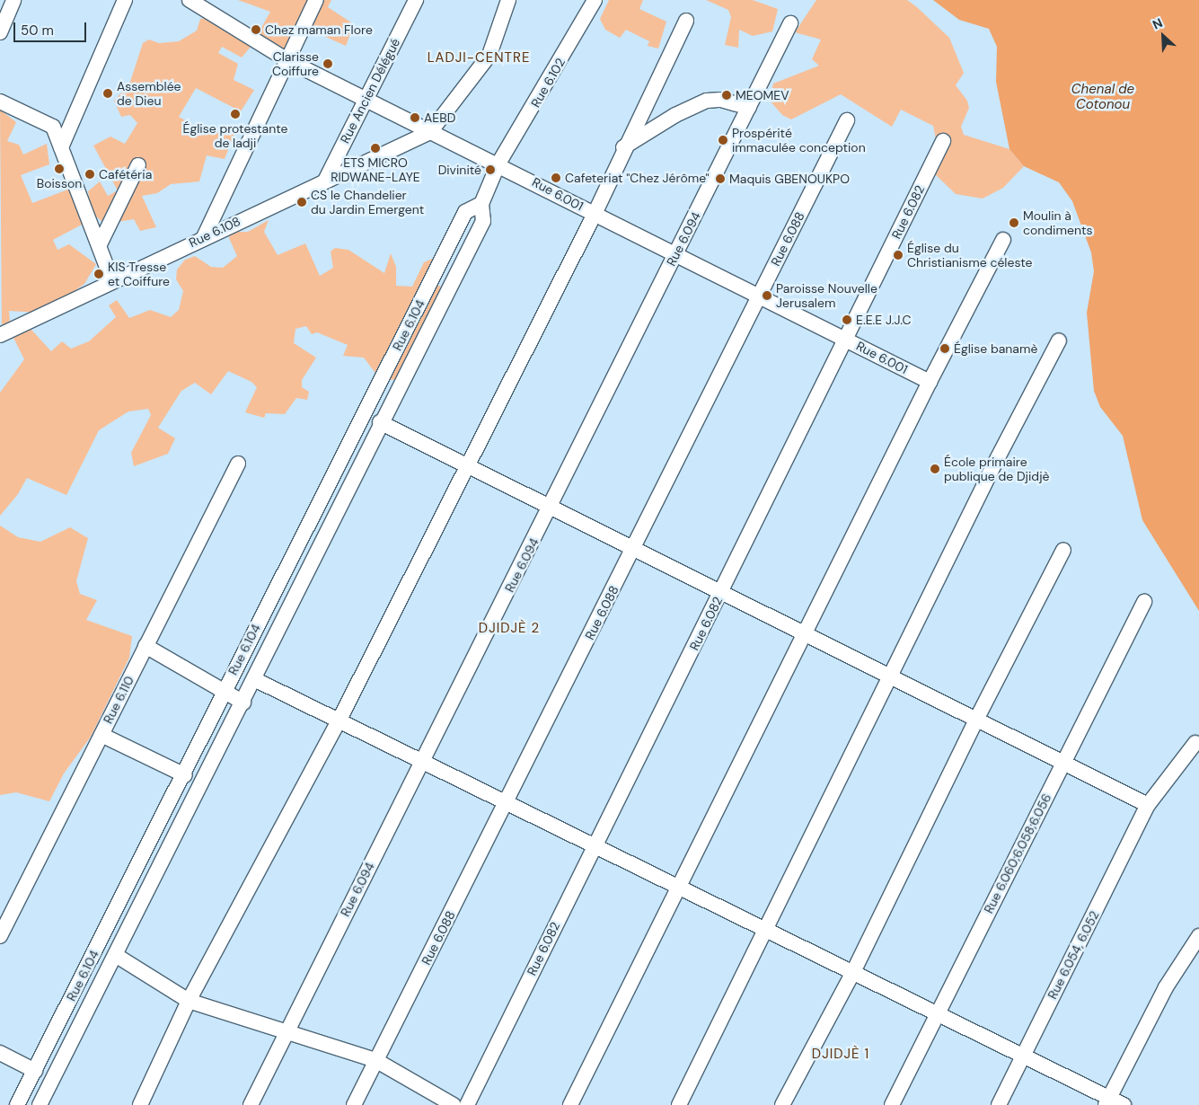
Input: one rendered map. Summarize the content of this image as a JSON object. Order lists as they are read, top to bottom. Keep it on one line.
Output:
{"streets":{"street":["Rue 6.102","Rue Ancien Délégué","Rue 6.001","Rue 6.082","Rue 6.108","Rue 6.094","Rue 6.088","Rue 6.104","Rue 6.110","Rue 6.060;6.058;6.056","Rue 6.054, 6.052"]},"crossings":[["Rue 6.102","Rue 6.001"],["Rue 6.102","Rue 6.104"],["Rue Ancien Délégué","Rue 6.001"],["Rue Ancien Délégué","Rue 6.108"],["Rue 6.001","Rue 6.082"],["Rue 6.001","Rue 6.108"],["Rue 6.001","Rue 6.094"],["Rue 6.001","Rue 6.088"],["Rue 6.001","Rue 6.104"]],"districts":["LADJI-CENTRE","DJIDJÈ 2","DJIDJÈ 1"],"water":["Chenal de Cotonou"],"places":["Chez maman Flore","Clarisse Coiffure","Assemblée de Dieu","MEOMEV","Église protestante de ladji","AEBD","Prospérité immaculée conception","ETS MICRO RIDWANE-LAYE","Boisson","Divinité","Cafétéria","Cafeteriat \"Chez Jérôme\"","Maquis GBENOUKPO","CS le Chandelier du Jardin Emergent","Moulin à condiments","Église du Christianisme céleste","KIS Tresse et Coiffure","Paroisse Nouvelle Jerusalem","E.E.E J.J.C","Église banamè","École primaire publique de Djidjè"],"scale_bar":"50 m","north":"top left"}
